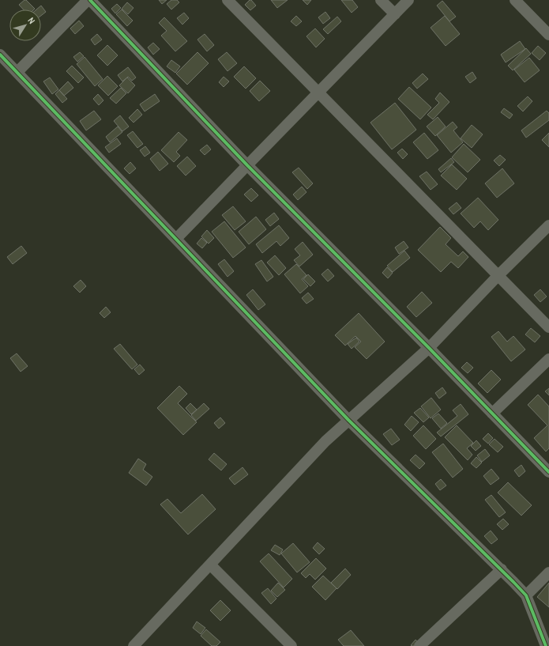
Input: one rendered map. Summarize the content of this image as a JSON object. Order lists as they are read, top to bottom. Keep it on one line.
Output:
{"north":"top right"}
